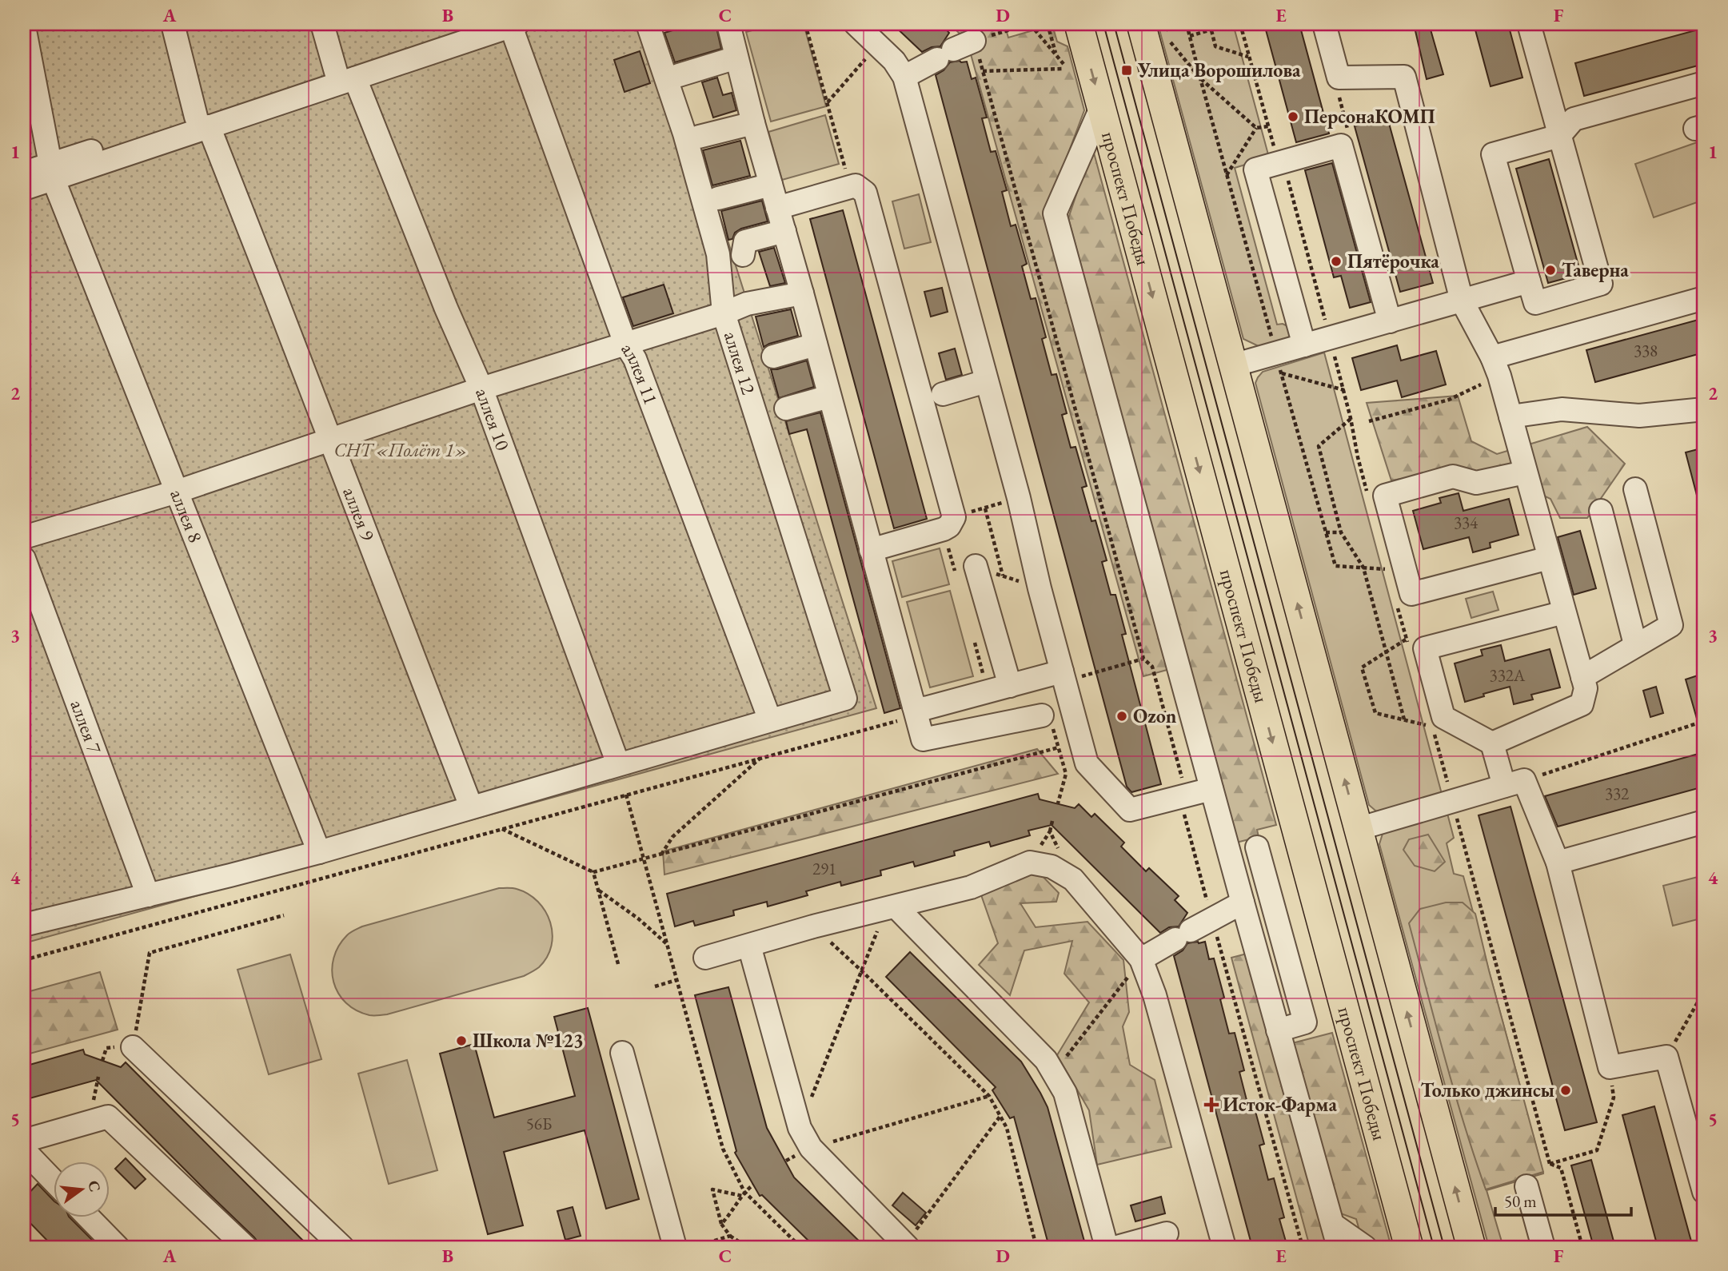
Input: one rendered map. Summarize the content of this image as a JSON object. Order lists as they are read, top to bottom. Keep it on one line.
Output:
{"streets":{"main road":["проспект Победы"],"street":["аллея 12","аллея 11","аллея 10","аллея 9","аллея 8","аллея 7"]},"crossings":[["аллея 12","аллея 11"]],"parks":["СНТ «Полёт 1»"],"places":{"transit":["Улица Ворошилова"],"other":["ПерсонаКОМП","Пятёрочка","Таверна","Ozon","Школа №123","Только джинсы"],"health":["Исток-Фарма"]},"house_numbers":["338","334","332А","332","291","56Б"],"scale_bar":"50 m","north":"right","grid":{"columns":["A","B","C","D","E","F"],"rows":["1","2","3","4","5"]}}
